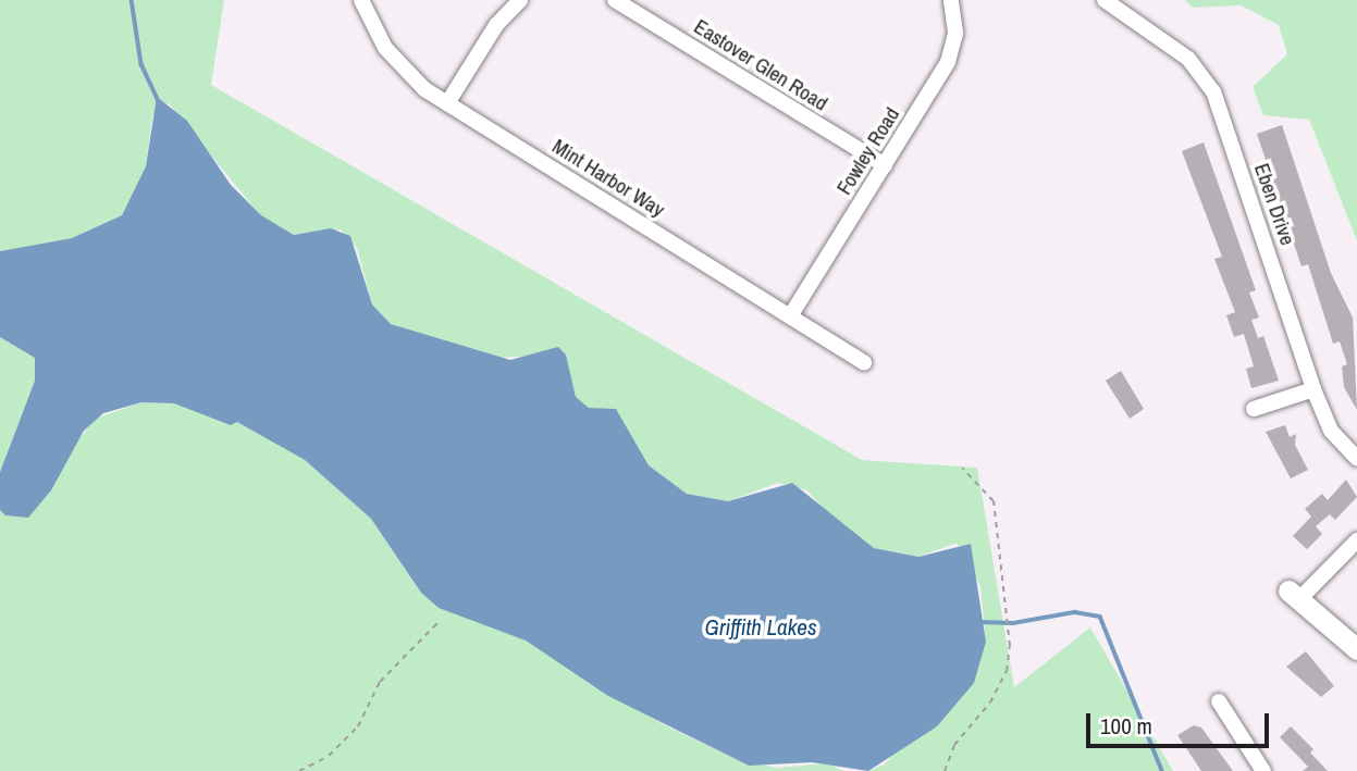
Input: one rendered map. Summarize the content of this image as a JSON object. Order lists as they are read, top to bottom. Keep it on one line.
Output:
{"streets":{"street":["Eastover Glen Road","Fowley Road","Mint Harbor Way","Eben Drive"]},"crossings":[["Eastover Glen Road","Fowley Road"],["Fowley Road","Mint Harbor Way"]],"water":["Griffith Lakes"],"scale_bar":"100 m"}
